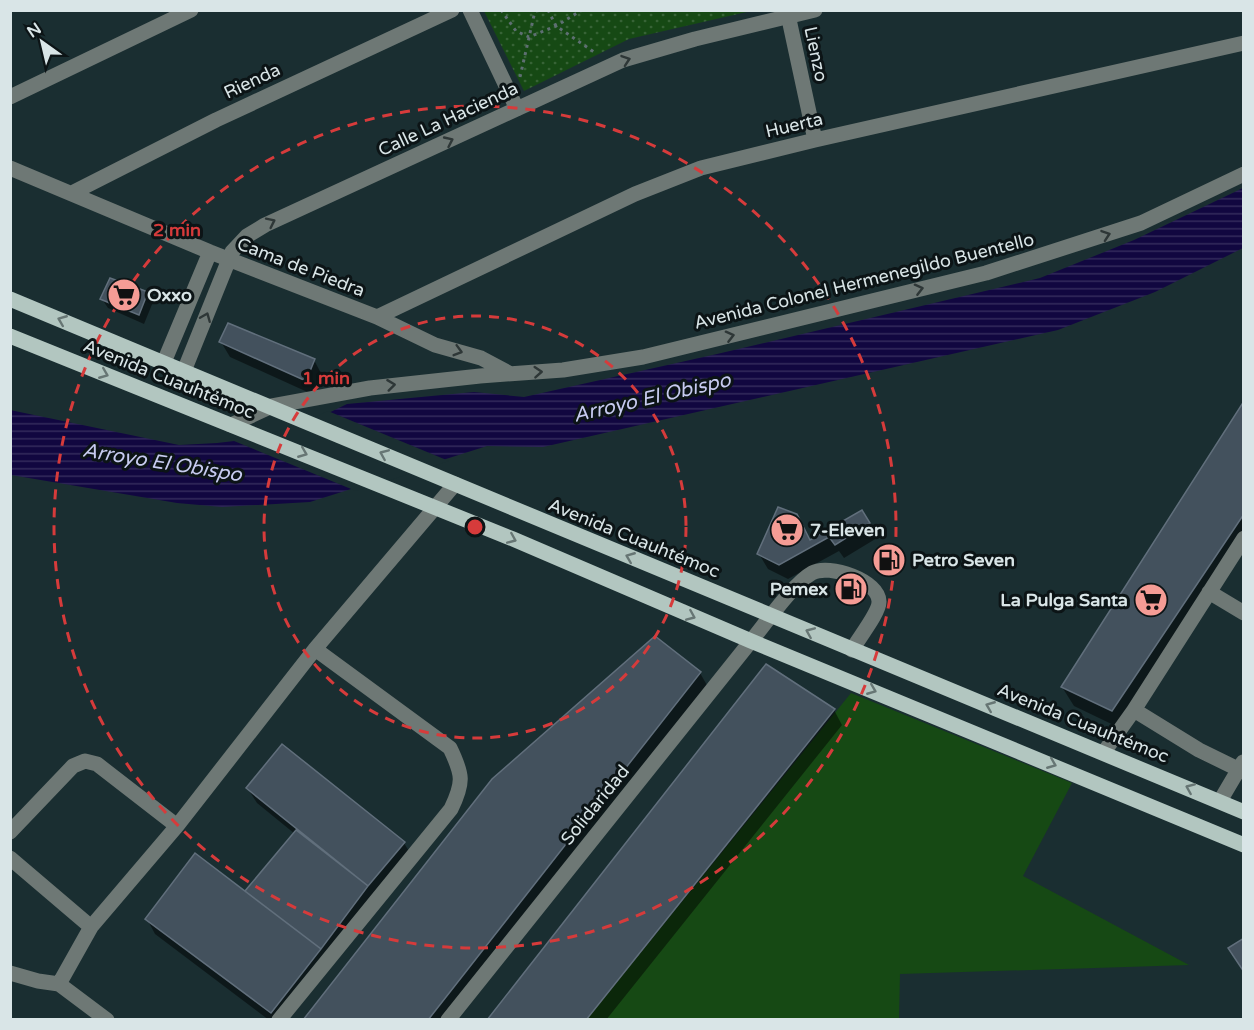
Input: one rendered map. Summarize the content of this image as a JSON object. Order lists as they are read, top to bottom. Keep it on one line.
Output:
{"streets":{"main road":["Avenida Cuauhtémoc"],"street":["Lienzo","Rienda","Calle La Hacienda","Huerta","Cama de Piedra","Avenida Colonel Hermenegildo Buentello","Solidaridad"]},"crossings":[["Lienzo","Calle La Hacienda"],["Lienzo","Huerta"],["Rienda","Cama de Piedra"],["Calle La Hacienda","Cama de Piedra"],["Calle La Hacienda","Avenida Cuauhtémoc"],["Huerta","Cama de Piedra"],["Cama de Piedra","Avenida Colonel Hermenegildo Buentello"],["Avenida Colonel Hermenegildo Buentello","Avenida Cuauhtémoc"],["Avenida Cuauhtémoc","Solidaridad"]],"one_way":["Calle La Hacienda","Avenida Colonel Hermenegildo Buentello"],"water":["Arroyo El Obispo"],"places":{"supermarket":["Oxxo","7-Eleven","La Pulga Santa"],"fuel station":["Petro Seven","Pemex"]},"north":"top left","rings":["2 min","1 min"]}
